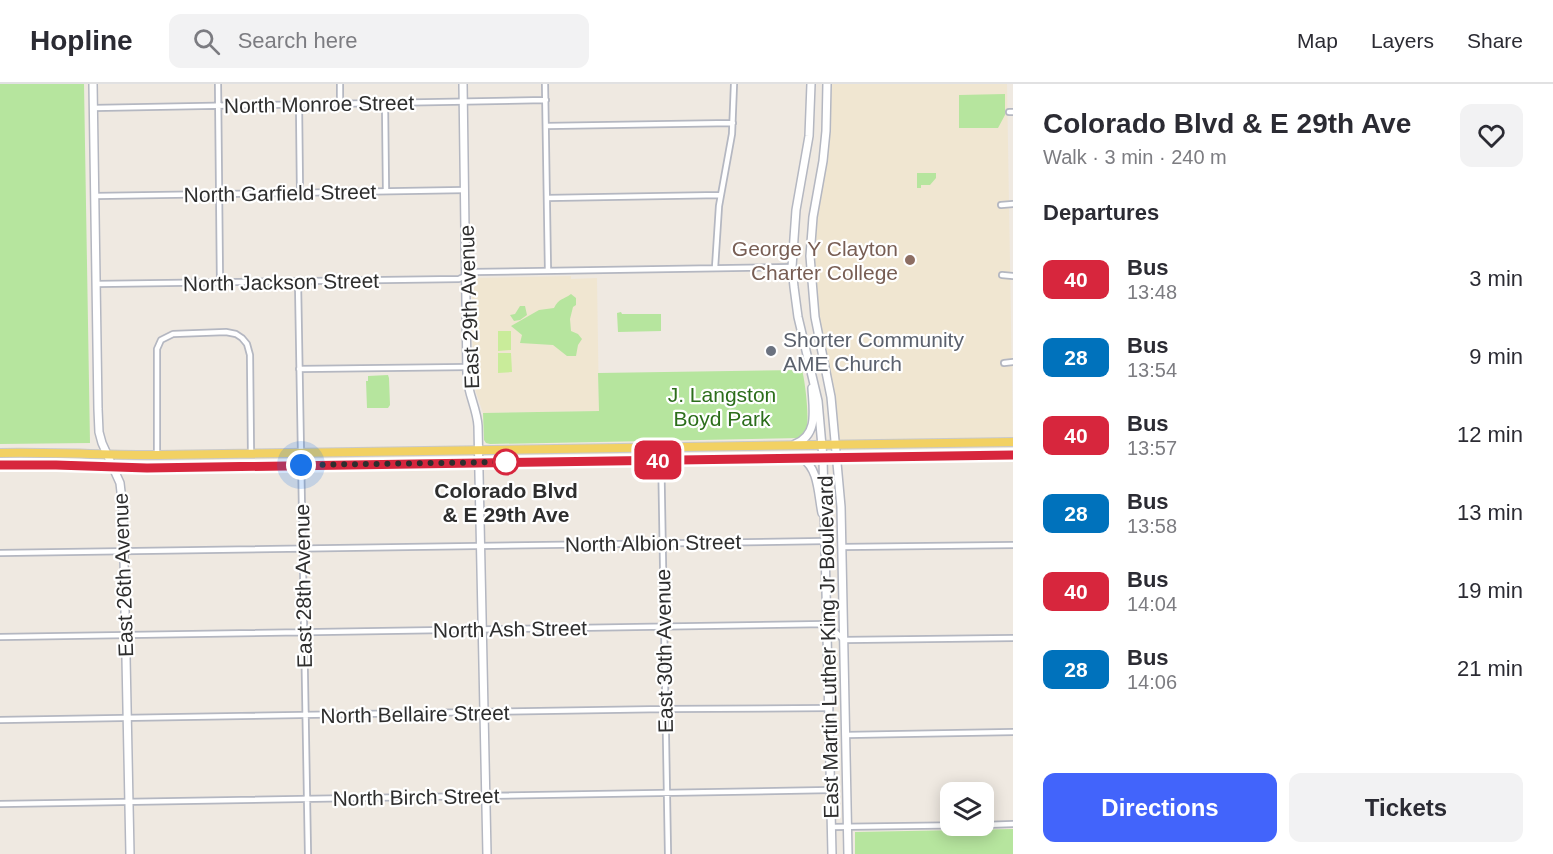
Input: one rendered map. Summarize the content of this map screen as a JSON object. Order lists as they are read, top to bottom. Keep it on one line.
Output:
{"streets":{"main road":["East 29th Avenue","East 26th Avenue","East Martin Luther King Jr Boulevard"],"street":["North Monroe Street","North Garfield Street","North Jackson Street","North Albion Street","East 28th Avenue","North Ash Street","East 30th Avenue","North Bellaire Street","North Birch Street"]},"crossings":[["North Monroe Street","East 29th Avenue"],["North Monroe Street","East 26th Avenue"],["North Garfield Street","East 29th Avenue"],["North Garfield Street","East 26th Avenue"],["North Jackson Street","East 29th Avenue"],["North Jackson Street","East 26th Avenue"],["North Jackson Street","East 28th Avenue"],["North Jackson Street","East Martin Luther King Jr Boulevard"],["East 29th Avenue","North Albion Street"],["East 29th Avenue","North Ash Street"],["East 29th Avenue","North Bellaire Street"],["East 29th Avenue","North Birch Street"],["North Albion Street","East 26th Avenue"],["North Albion Street","East 28th Avenue"],["North Albion Street","East Martin Luther King Jr Boulevard"],["North Albion Street","East 30th Avenue"],["East 26th Avenue","North Ash Street"],["East 26th Avenue","North Bellaire Street"],["East 26th Avenue","North Birch Street"],["East 28th Avenue","North Ash Street"],["East 28th Avenue","North Bellaire Street"],["East 28th Avenue","North Birch Street"],["North Ash Street","East Martin Luther King Jr Boulevard"],["North Ash Street","East 30th Avenue"],["East Martin Luther King Jr Boulevard","North Bellaire Street"],["East Martin Luther King Jr Boulevard","North Birch Street"],["East 30th Avenue","North Bellaire Street"],["East 30th Avenue","North Birch Street"]],"parks":["J. Langston Boyd Park"],"places":["George Y Clayton Charter College","Shorter Community AME Church","Colorado Blvd & E 29th Ave"],"lines":["bus line 40"],"page":{"header":"Hopline","search":"Search here","nav":["Map","Layers","Share"],"on_map":"40","heading":[["Colorado Blvd & E 29th Ave","Walk · 3 min · 240 m"],"Departures"],"list":[{"mark":"40","name":"Bus","note":"13:48","value":"3 min"},{"mark":"28","name":"Bus","note":"13:54","value":"9 min"},{"mark":"40","name":"Bus","note":"13:57","value":"12 min"},{"mark":"28","name":"Bus","note":"13:58","value":"13 min"},{"mark":"40","name":"Bus","note":"14:04","value":"19 min"},{"mark":"28","name":"Bus","note":"14:06","value":"21 min"}],"buttons":["Directions","Tickets"]}}
